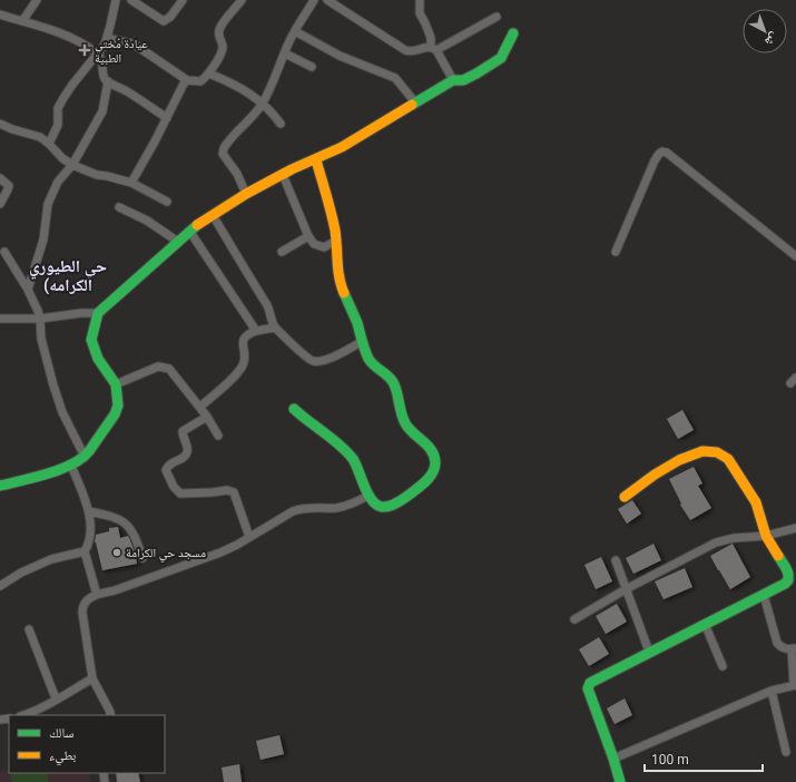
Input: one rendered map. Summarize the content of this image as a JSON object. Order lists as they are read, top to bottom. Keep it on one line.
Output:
{"districts":["حي الطيوري (الكرامه"],"places":{"health":["عيادة مُختي الطبية"],"other":["مسجد حي الكرامة"]},"legend":["سالك","بطيء"],"scale_bar":"100 m","north":"bottom right"}
